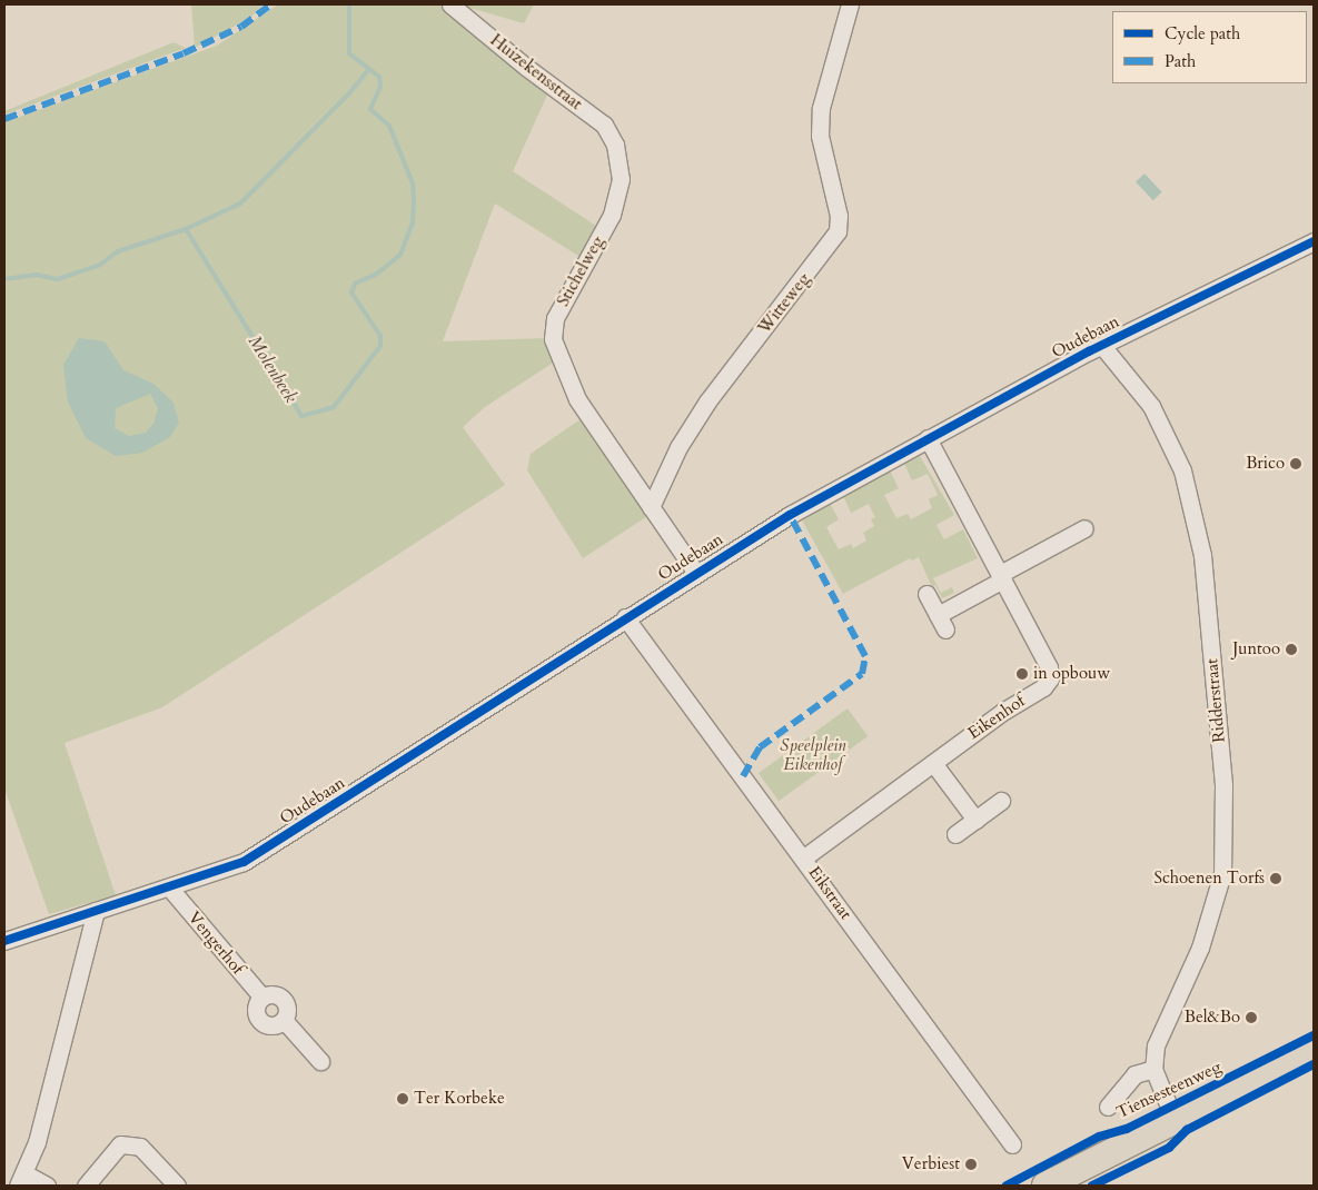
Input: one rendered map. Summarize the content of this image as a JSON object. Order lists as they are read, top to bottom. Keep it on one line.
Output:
{"streets":{"main road":["Tiensesteenweg"],"street":["Huizekensstraat","Stichelweg","Witteweg","Oudebaan","Ridderstraat","Eikenhof","Eikstraat","Vengerhof"]},"crossings":[["Huizekensstraat","Stichelweg"],["Stichelweg","Witteweg"],["Oudebaan","Ridderstraat"],["Oudebaan","Eikenhof"],["Oudebaan","Eikstraat"],["Oudebaan","Vengerhof"],["Ridderstraat","Tiensesteenweg"],["Eikenhof","Eikstraat"]],"water":["Molenbeek"],"parks":["Speelplein Eikenhof"],"places":["Brico","Juntoo","in opbouw","Schoenen Torfs","Bel&Bo","Ter Korbeke","Verbiest"],"legend":["Cycle path","Path"]}
